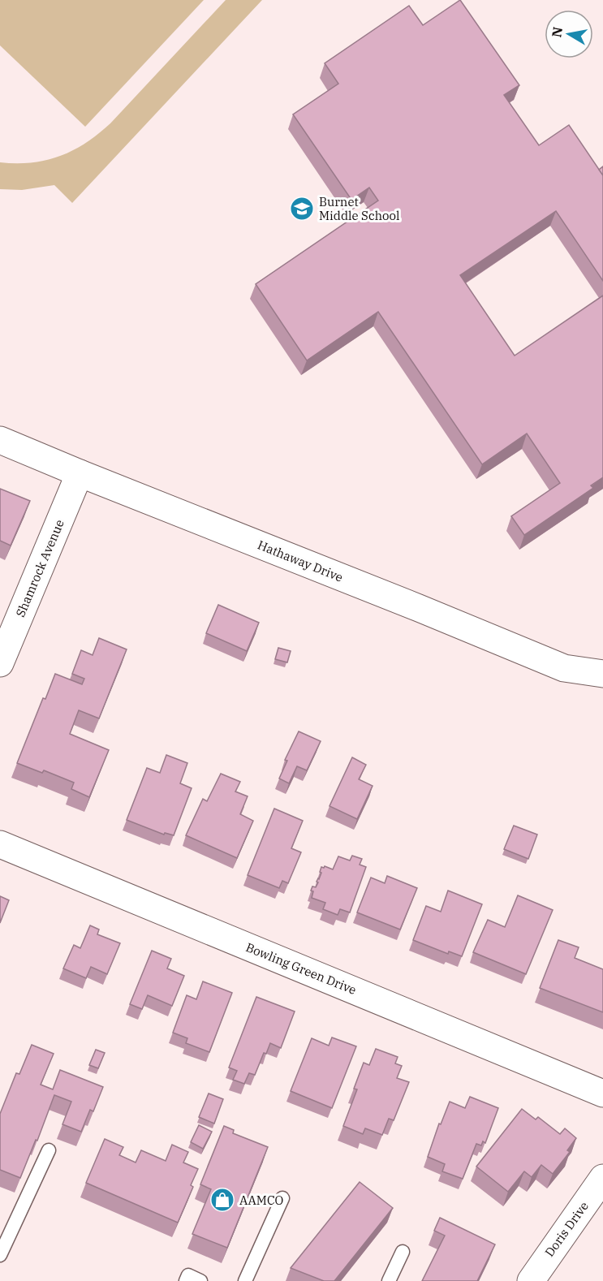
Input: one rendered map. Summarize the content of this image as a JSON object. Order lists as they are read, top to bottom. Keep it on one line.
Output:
{"streets":{"street":["Hathaway Drive","Shamrock Avenue","Bowling Green Drive","Doris Drive"]},"crossings":[["Hathaway Drive","Shamrock Avenue"]],"places":{"school or university":["Burnet Middle School"],"shop":["AAMCO"]},"north":"left"}
